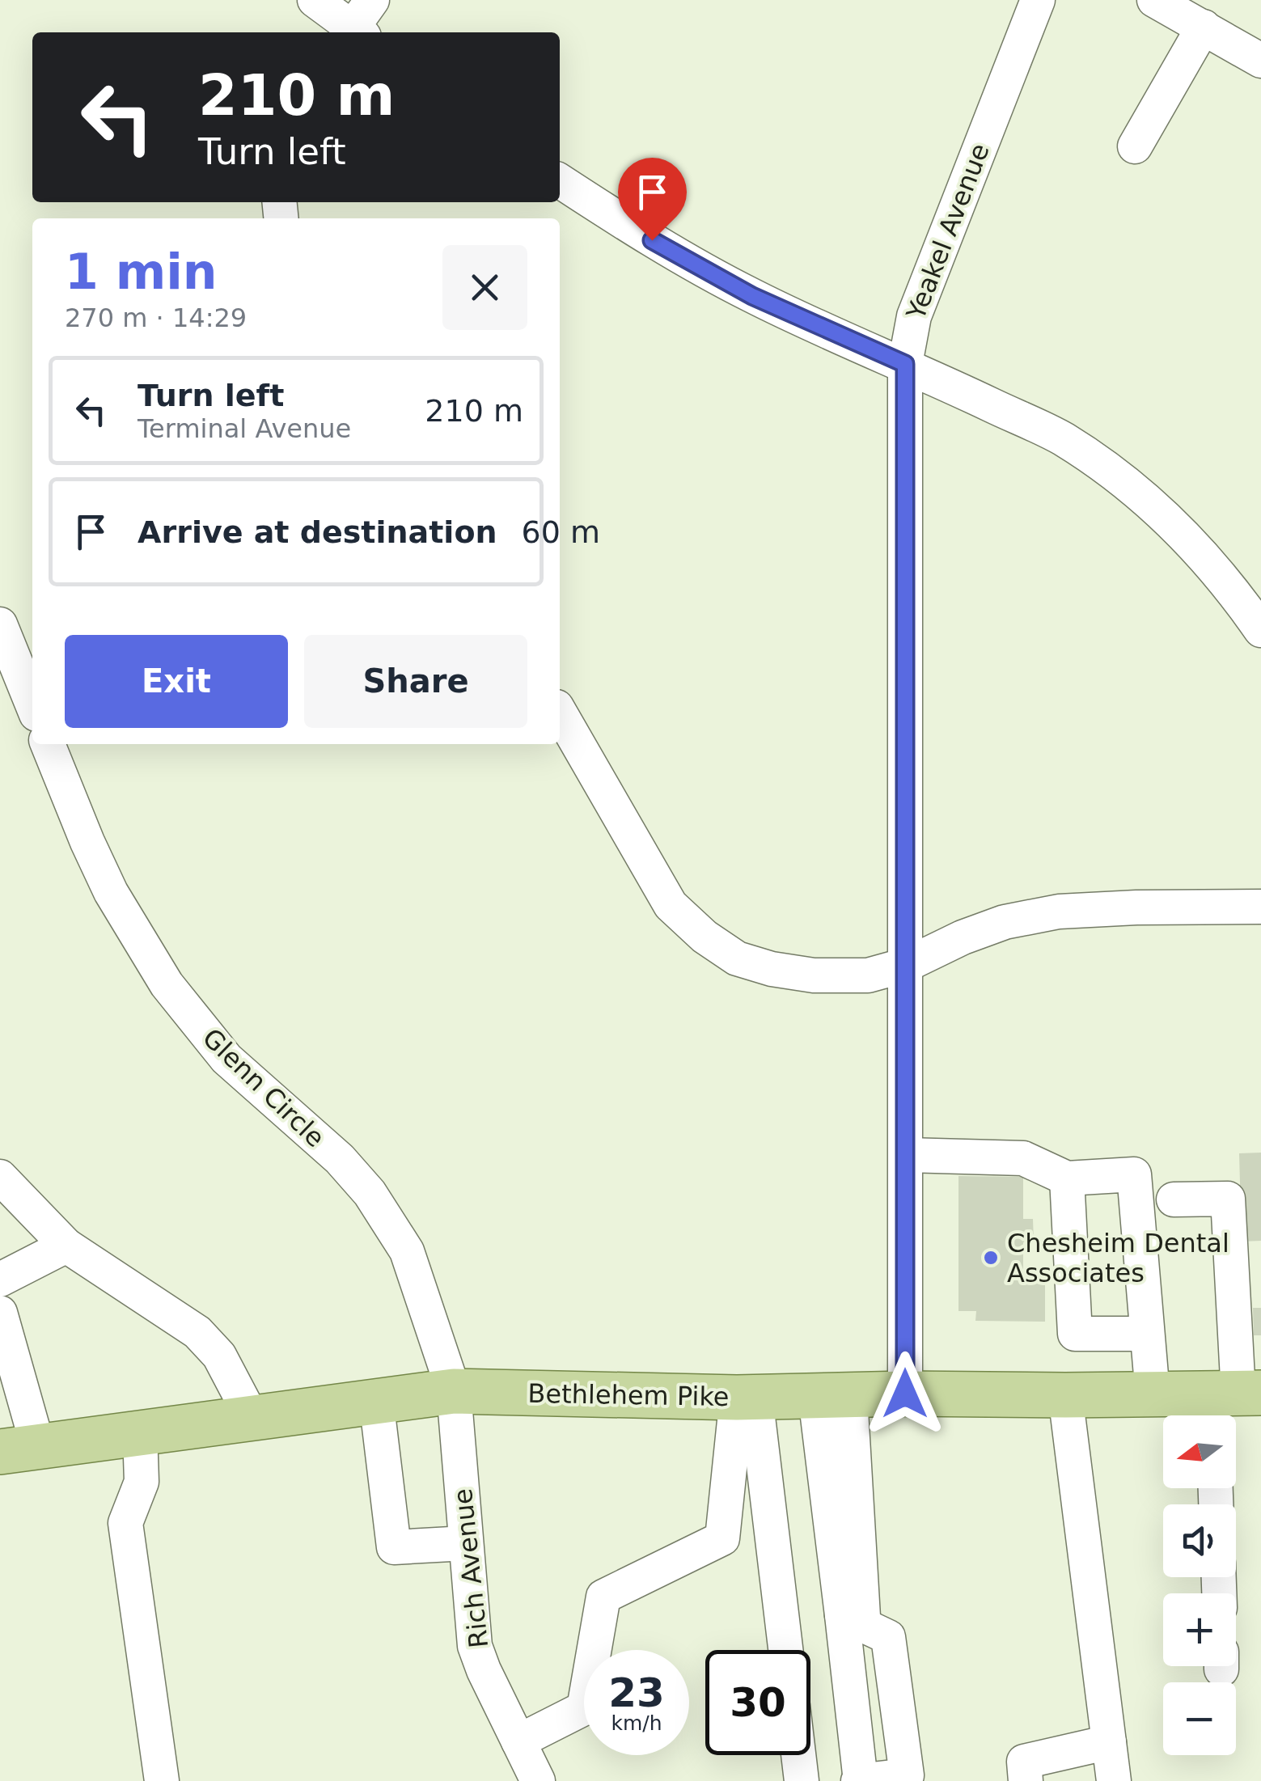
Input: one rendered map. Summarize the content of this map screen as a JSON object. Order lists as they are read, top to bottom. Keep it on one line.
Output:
{"streets":{"main road":["Bethlehem Pike"],"street":["Yeakel Avenue","Glenn Circle","Rich Avenue"]},"crossings":[["Yeakel Avenue","Bethlehem Pike"],["Glenn Circle","Bethlehem Pike"],["Glenn Circle","Rich Avenue"],["Bethlehem Pike","Rich Avenue"]],"places":["Chesheim Dental Associates"],"north":"left","page":{"turn":["210 m","Turn left"],"heading":["1 min","270 m · 14:29"],"list":[{"name":"Turn left","note":"Terminal Avenue","value":"210 m"},{"name":"Arrive at destination","value":"60 m"}],"buttons":["Exit","Share"],"map_buttons":["+","−"],"speed":"23 km/h","limit":"30"}}
